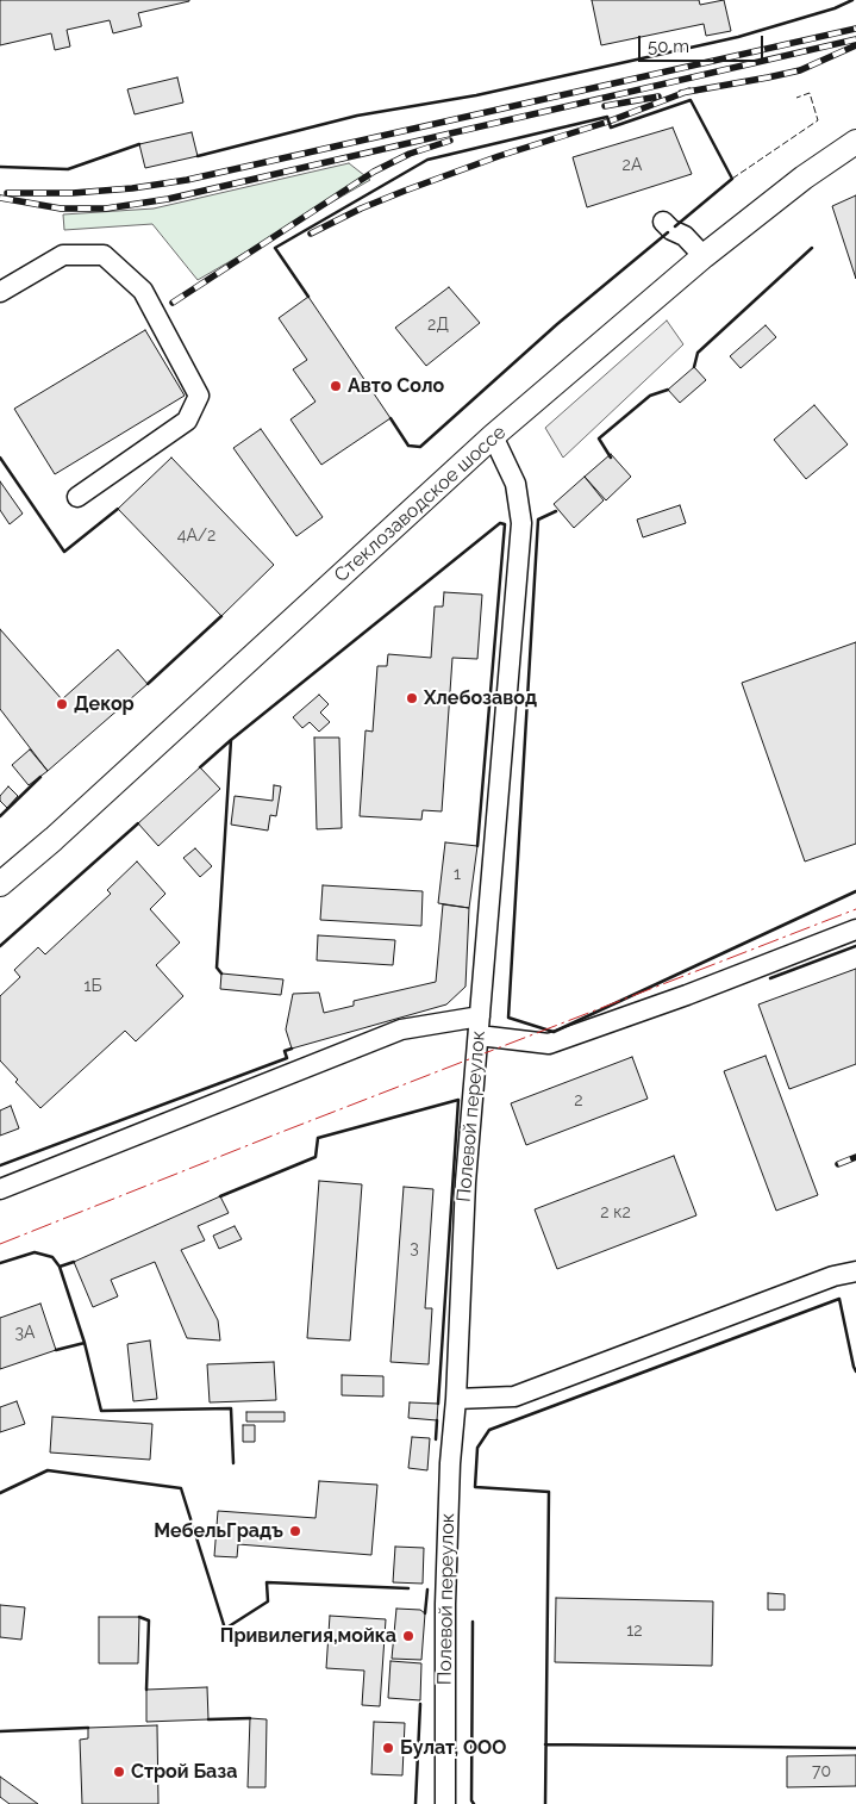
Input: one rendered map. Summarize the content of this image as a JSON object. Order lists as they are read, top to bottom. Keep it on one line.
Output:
{"streets":{"main road":["Стеклозаводское шоссе"],"street":["Полевой переулок"]},"crossings":[["Стеклозаводское шоссе","Полевой переулок"]],"places":["Авто Соло","Хлебозавод","Декор","МебельГрадъ","Привилегия,мойка","Булат, ООО","Строй База"],"house_numbers":["2А","2Д","4А/2","1","1Б","2","2 к2","3","3А","12","70"],"scale_bar":"50 m"}
